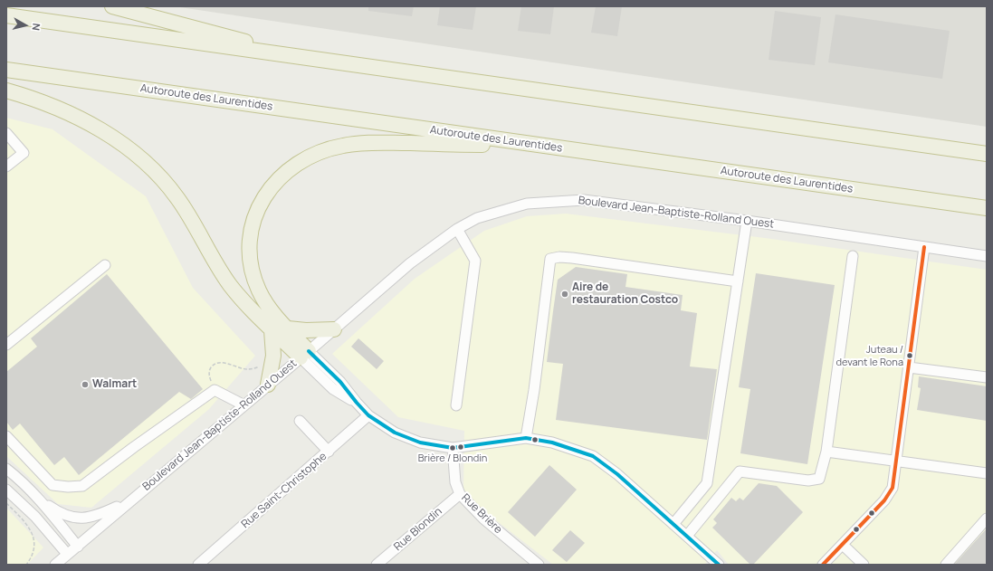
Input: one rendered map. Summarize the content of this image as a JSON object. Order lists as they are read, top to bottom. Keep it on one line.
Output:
{"streets":{"highway":["Autoroute des Laurentides"],"street":["Boulevard Jean-Baptiste-Rolland Ouest","Rue Saint-Christophe","Rue Brière","Rue Blondin"]},"crossings":[["Rue Brière","Rue Blondin"]],"places":["Aire de restauration Costco","Juteau / devant le Rona","Walmart","Brière / Blondin"],"north":"right"}
